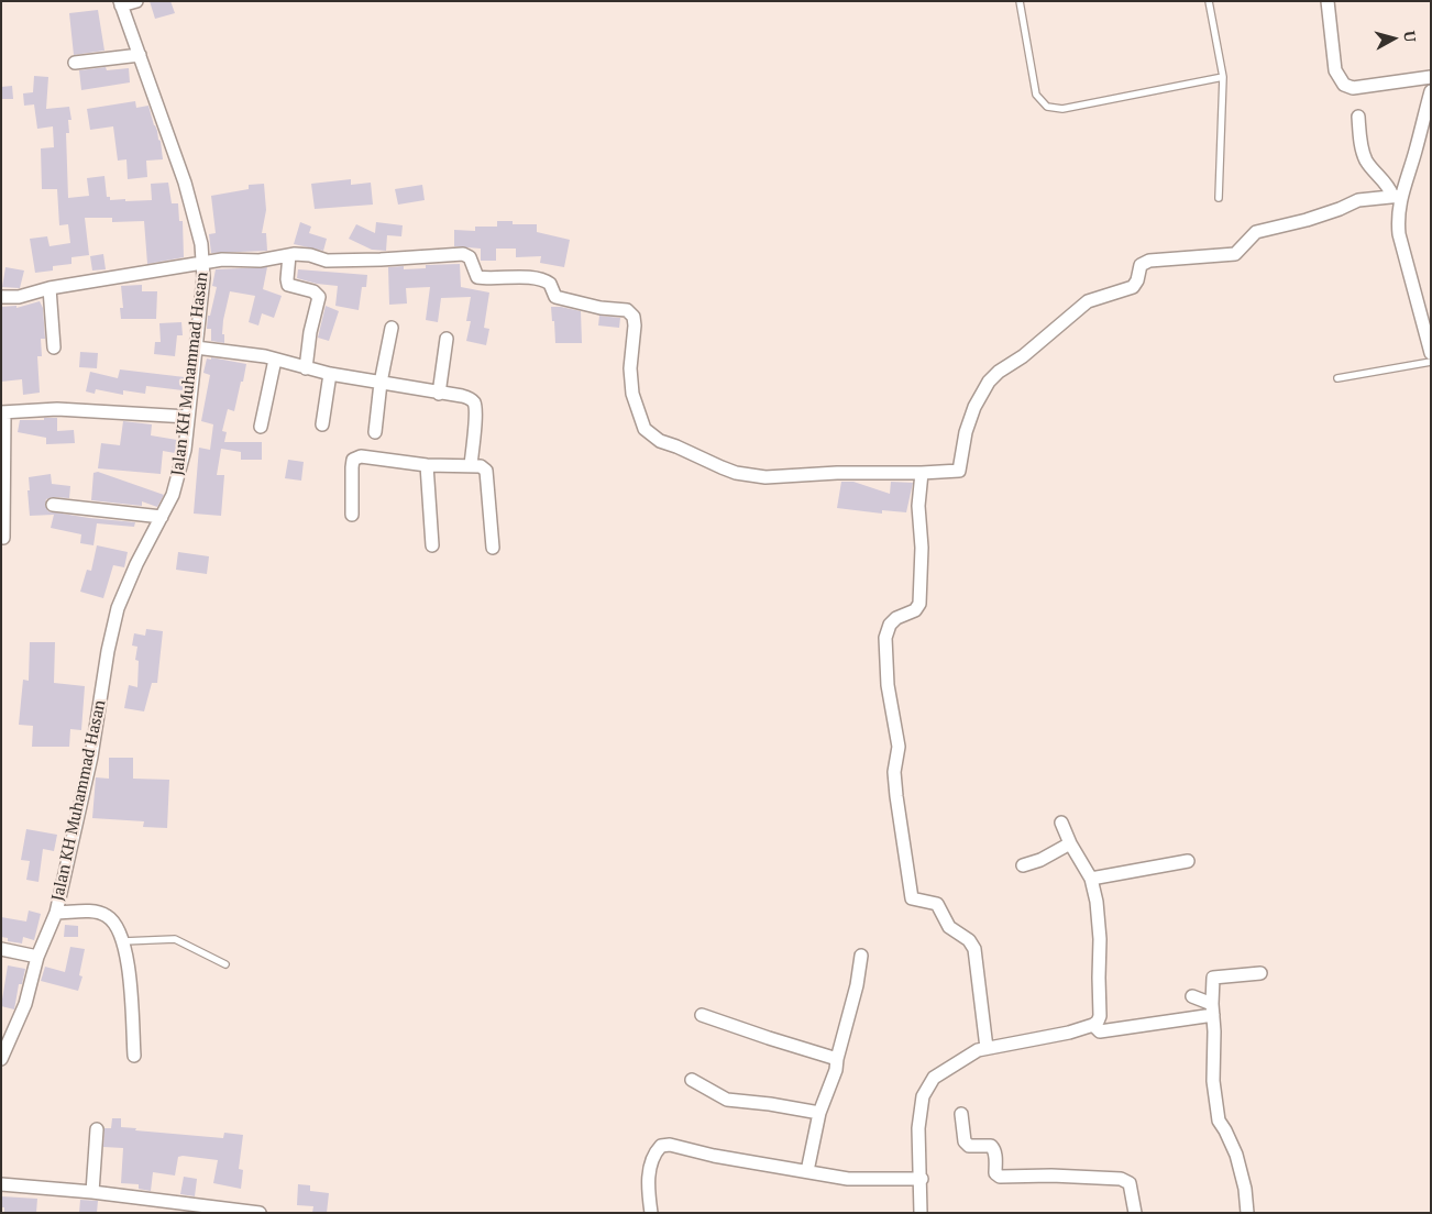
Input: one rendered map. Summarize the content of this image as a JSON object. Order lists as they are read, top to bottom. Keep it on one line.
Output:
{"streets":{"street":["Jalan KH Muhammad Hasan"]},"north":"right"}
